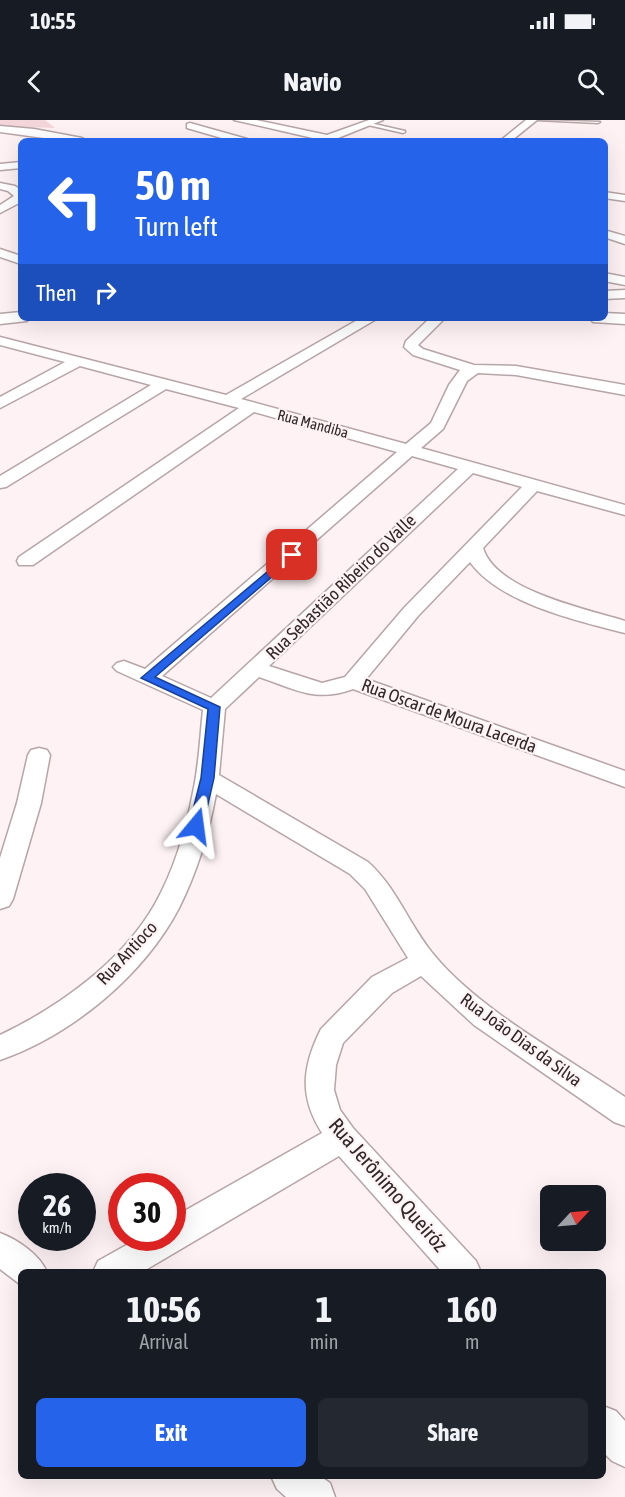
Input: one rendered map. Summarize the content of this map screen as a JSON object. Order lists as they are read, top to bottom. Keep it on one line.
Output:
{"streets":{"street":["Rua Mandiba","Rua Sebastião Ribeiro do Valle","Rua Oscar de Moura Lacerda","Rua Antioco","Rua João Dias da Silva","Rua Jerônimo Queiróz"]},"crossings":[["Rua Mandiba","Rua Sebastião Ribeiro do Valle"],["Rua Mandiba","Rua Oscar de Moura Lacerda"],["Rua Sebastião Ribeiro do Valle","Rua Antioco"],["Rua Antioco","Rua João Dias da Silva"],["Rua João Dias da Silva","Rua Jerônimo Queiróz"]],"north":"top right","page":{"status":"10:55","header":"Navio","turn":["50 m","Turn left"],"then":"Then","speed":"26 km/h","limit":"30","eta":["10:56","Arrival","1","min","160","m"],"buttons":["Exit","Share"]}}
